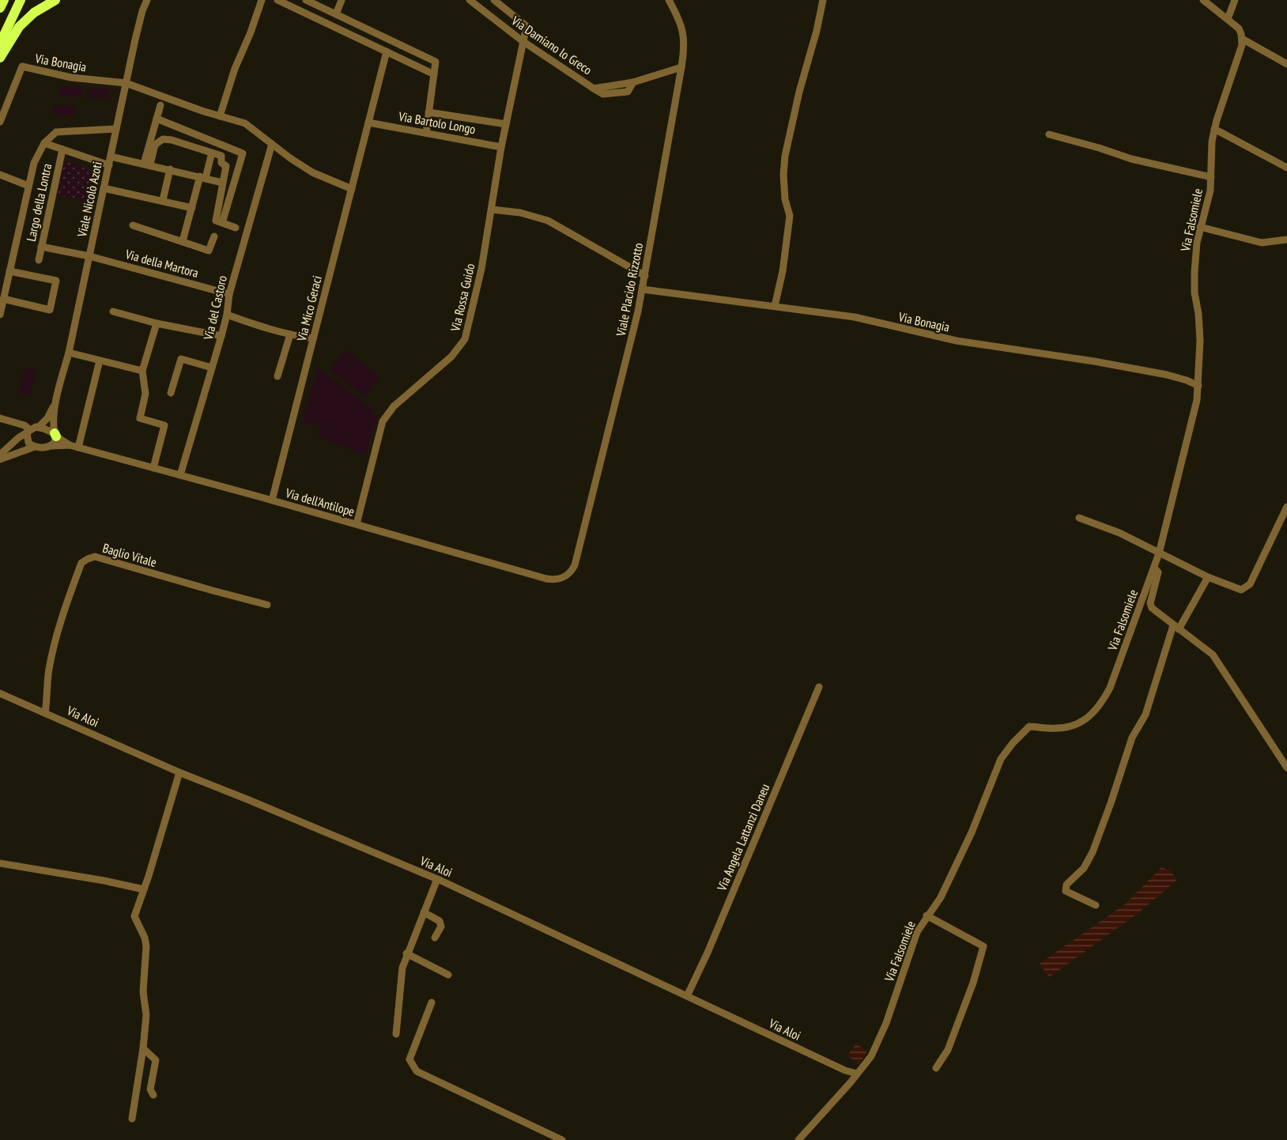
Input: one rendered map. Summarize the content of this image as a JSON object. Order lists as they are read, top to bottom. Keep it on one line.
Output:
{"streets":{"street":["Via Damiano lo Greco","Via Bonagia","Via Bartolo Longo","Viale Nicolò Azoti","Largo della Lontra","Via Falsomiele","Via della Martora","Viale Placido Rizzotto","Via Rossa Guido","Via del Castoro","Via Mico Geraci","Via dell'Antilope","Baglio Vitale","Via Aloi","Via Angela Lattanzi Daneu"]},"crossings":[["Via Damiano lo Greco","Viale Placido Rizzotto"],["Via Damiano lo Greco","Via Rossa Guido"],["Via Bonagia","Viale Nicolò Azoti"],["Via Bonagia","Via Falsomiele"],["Via Bonagia","Viale Placido Rizzotto"],["Via Bartolo Longo","Via Rossa Guido"],["Via Bartolo Longo","Via Mico Geraci"],["Viale Nicolò Azoti","Via della Martora"],["Largo della Lontra","Via della Martora"],["Via Falsomiele","Via Aloi"],["Via della Martora","Via del Castoro"],["Viale Placido Rizzotto","Via dell'Antilope"],["Via Rossa Guido","Via dell'Antilope"],["Via del Castoro","Via dell'Antilope"],["Via Mico Geraci","Via dell'Antilope"],["Baglio Vitale","Via Aloi"],["Via Aloi","Via Angela Lattanzi Daneu"]]}
